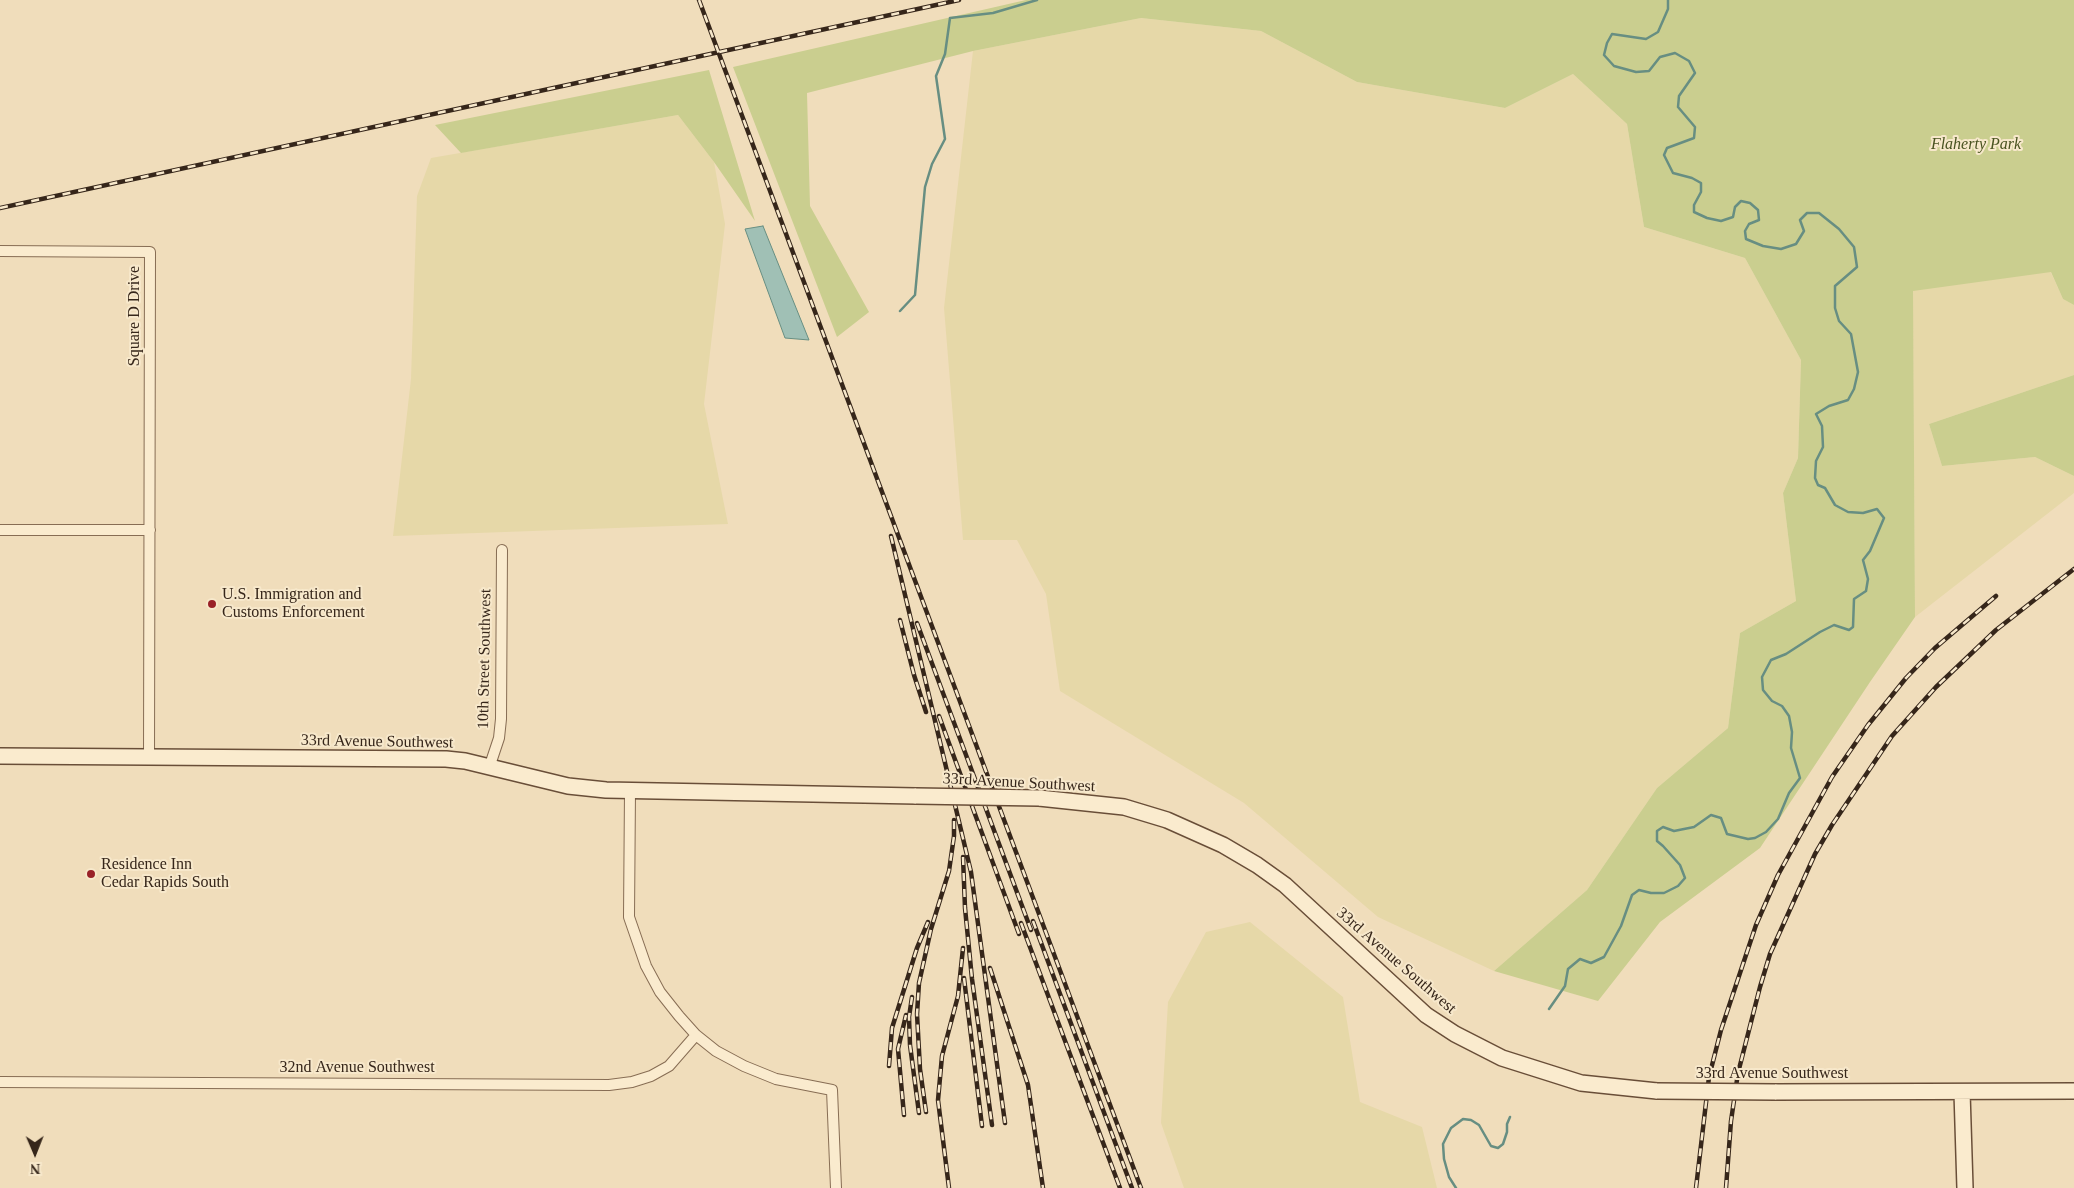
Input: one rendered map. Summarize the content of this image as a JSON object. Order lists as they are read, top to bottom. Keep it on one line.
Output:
{"streets":{"street":["Square D Drive","10th Street Southwest","33rd Avenue Southwest","32nd Avenue Southwest"]},"crossings":[["Square D Drive","33rd Avenue Southwest"],["10th Street Southwest","33rd Avenue Southwest"]],"parks":["Flaherty Park"],"places":["U.S. Immigration and Customs Enforcement","Residence Inn Cedar Rapids South"],"north":"bottom"}
